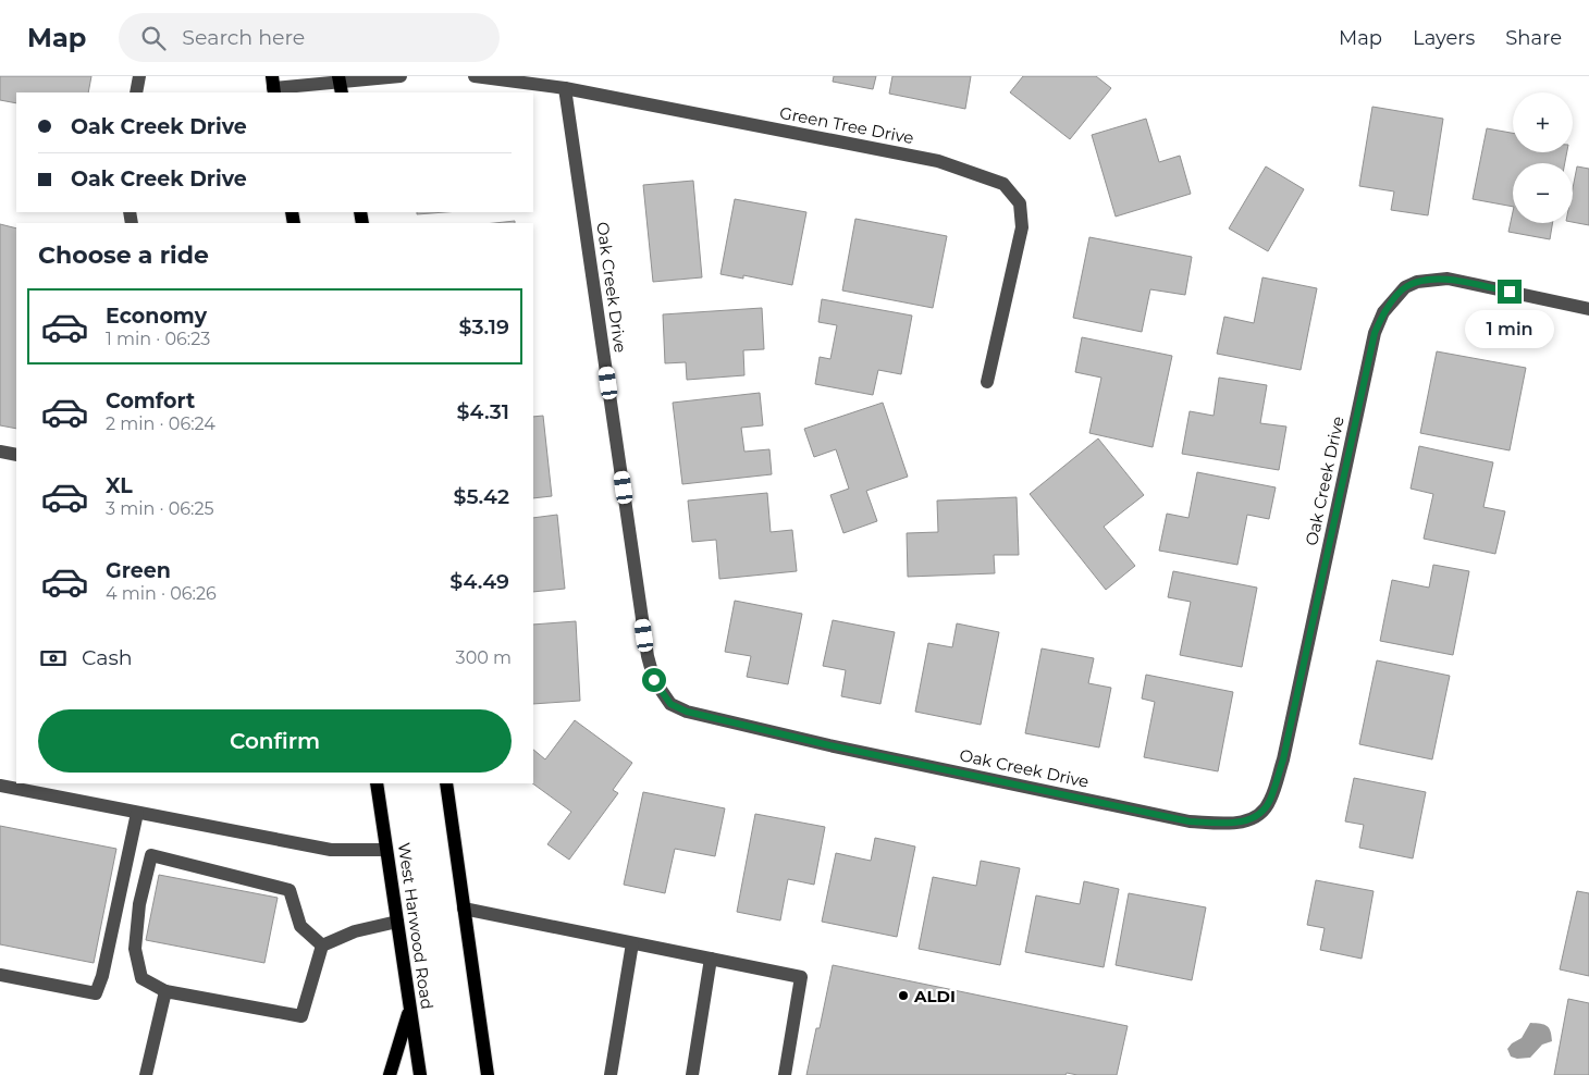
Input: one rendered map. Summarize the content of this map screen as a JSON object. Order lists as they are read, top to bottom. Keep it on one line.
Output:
{"streets":{"main road":["West Harwood Road"],"street":["Green Tree Drive","Oak Creek Drive"]},"crossings":[["Green Tree Drive","Oak Creek Drive"]],"places":["ALDI"],"page":{"header":"Map","search":"Search here","nav":["Map","Layers","Share"],"map_buttons":["+","−"],"banner":["Oak Creek Drive","Oak Creek Drive"],"heading":"Choose a ride","list":[{"name":"Economy","note":"1 min · 06:23","value":"$3.19"},{"name":"Comfort","note":"2 min · 06:24","value":"$4.31"},{"name":"XL","note":"3 min · 06:25","value":"$5.42"},{"name":"Green","note":"4 min · 06:26","value":"$4.49"}],"bubble":"1 min","pay":["Cash","300 m"],"buttons":"Confirm"}}
